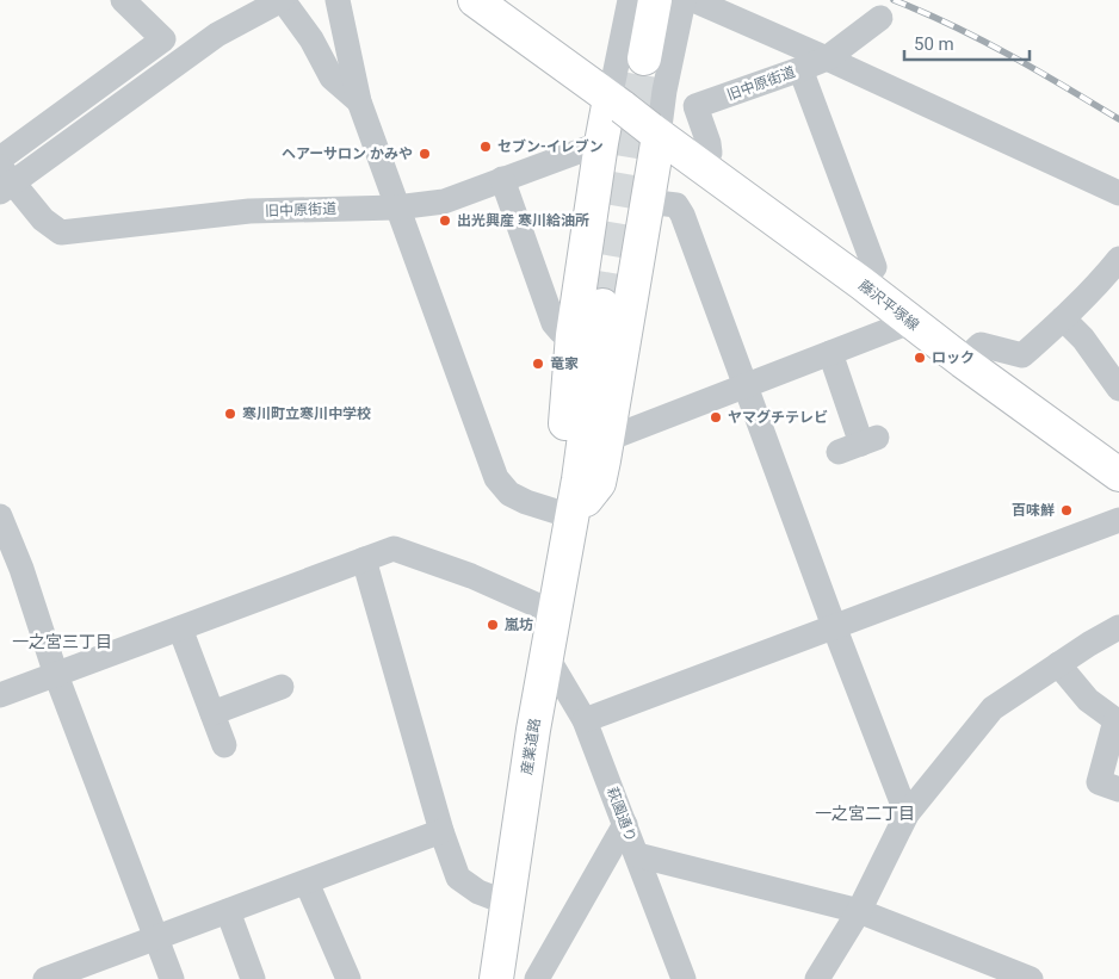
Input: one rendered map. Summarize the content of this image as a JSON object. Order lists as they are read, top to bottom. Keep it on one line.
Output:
{"streets":{"main road":["藤沢平塚線","産業道路"],"street":["旧中原街道","萩園通り"]},"crossings":[["旧中原街道","藤沢平塚線"],["産業道路","萩園通り"]],"districts":["一之宮三丁目","一之宮二丁目"],"places":["セブン-イレブン","ヘアーサロン かみや","出光興産 寒川給油所","ロック","竜家","寒川町立寒川中学校","ヤマグチテレビ","百味鮮","嵐坊"],"scale_bar":"50 m"}
